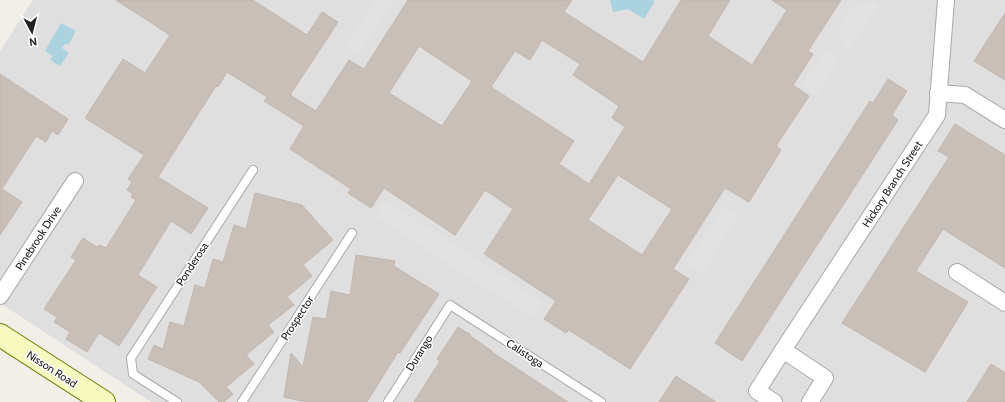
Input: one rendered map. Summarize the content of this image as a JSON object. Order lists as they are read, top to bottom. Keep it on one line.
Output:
{"streets":{"street":["Hickory Branch Street","Pinebrook Drive","Nisson Road"],"lane":["Ponderosa","Prospector","Durango","Calistoga"]},"crossings":[["Durango","Calistoga"]],"north":"bottom"}
